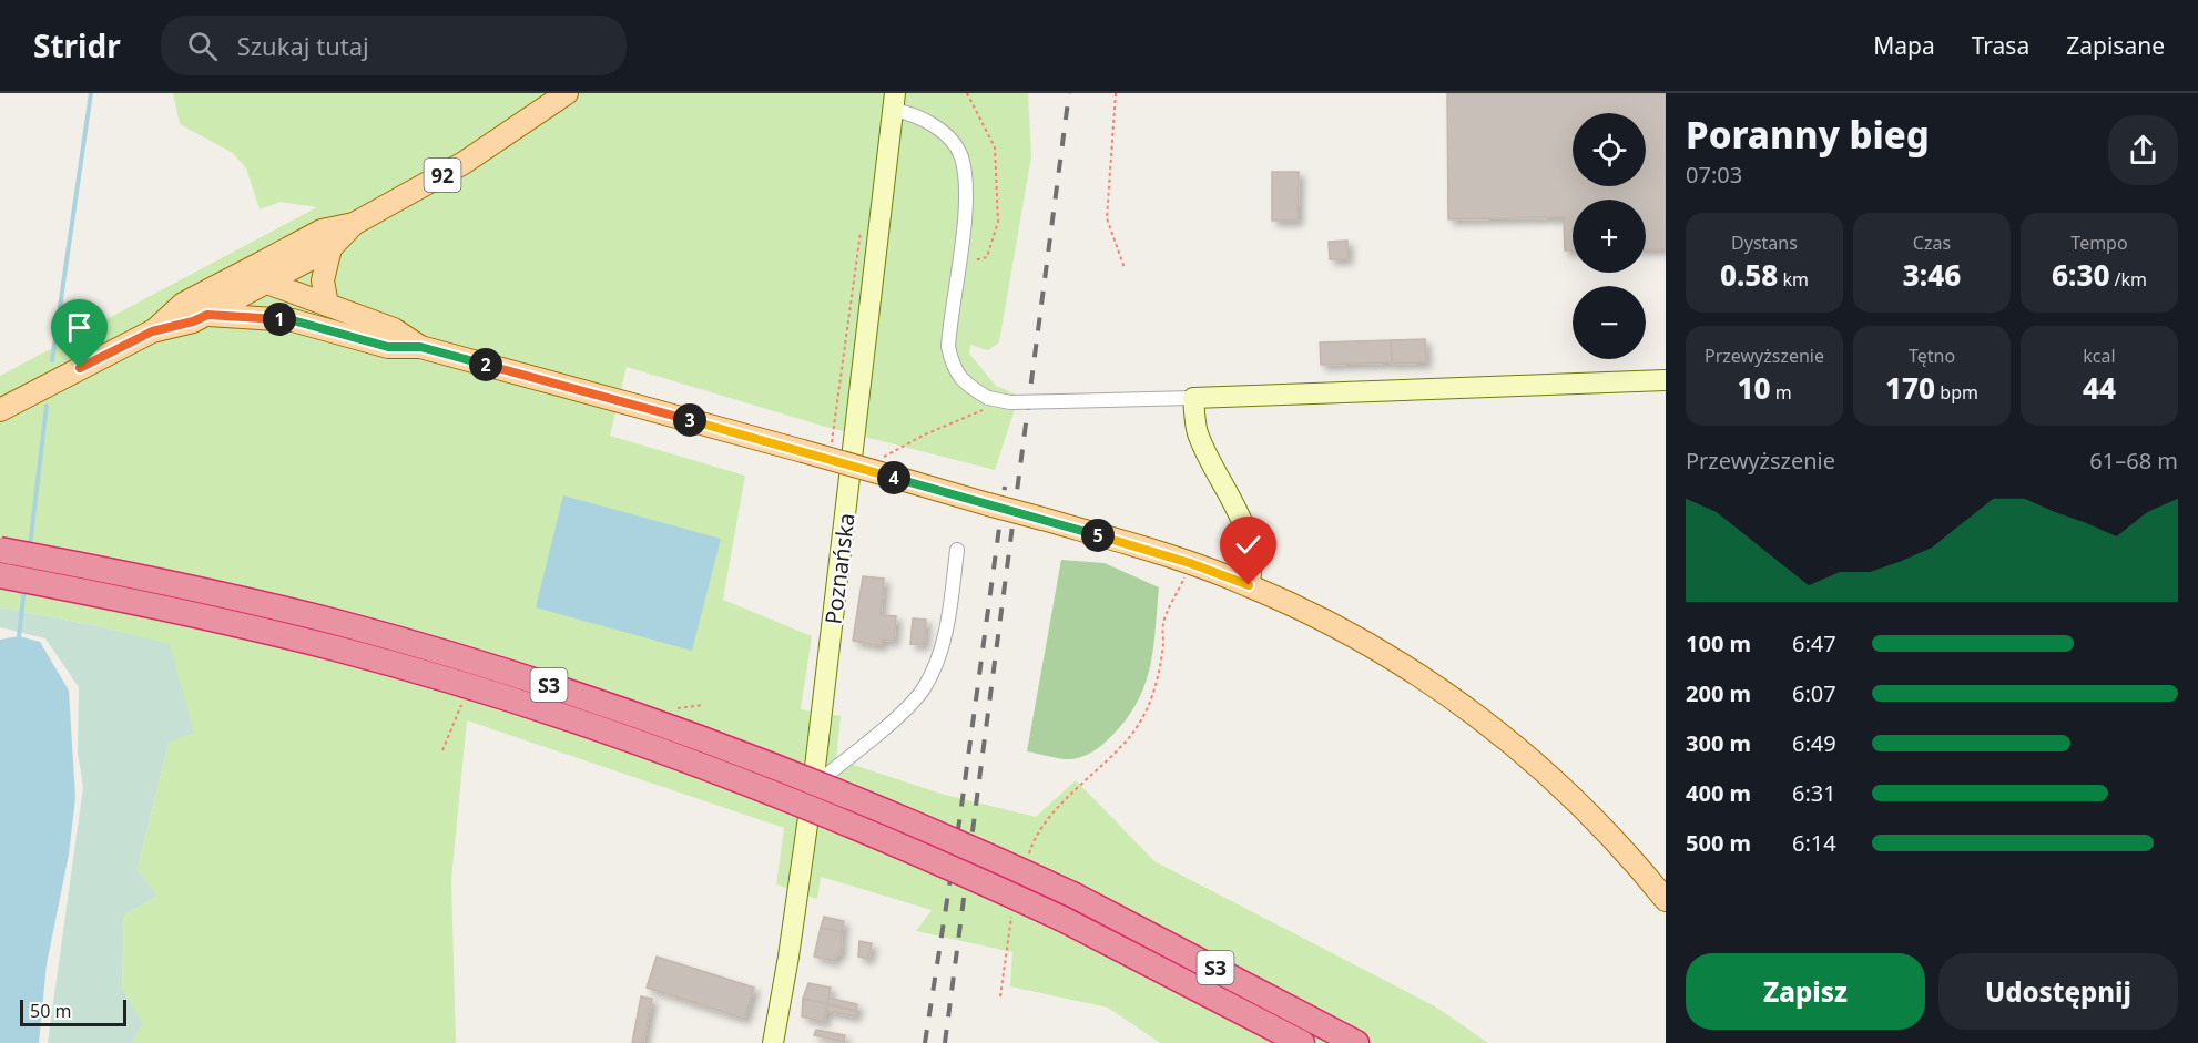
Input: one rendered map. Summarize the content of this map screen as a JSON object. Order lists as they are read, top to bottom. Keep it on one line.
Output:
{"streets":{"highway":["S3"],"main road":["92"],"street":["Poznańska"]},"scale_bar":"50 m","page":{"header":"Stridr","search":"Szukaj tutaj","nav":["Mapa","Trasa","Zapisane"],"heading":["Poranny bieg","07:03"],"map_buttons":["+","−"],"stats":[["Dystans","0.58 km"],["Czas","3:46"],["Tempo","6:30 /km"],["Przewyższenie","10 m"],["Tętno","170 bpm"],["kcal","44"]],"pins":["1","2","3","4","5"],"chart":["Przewyższenie","61–68 m"],"list":[{"name":"100 m","note":"6:47"},{"name":"200 m","note":"6:07"},{"name":"300 m","note":"6:49"},{"name":"400 m","note":"6:31"},{"name":"500 m","note":"6:14"}],"buttons":["Zapisz","Udostępnij"],"scale":"50 m"}}
